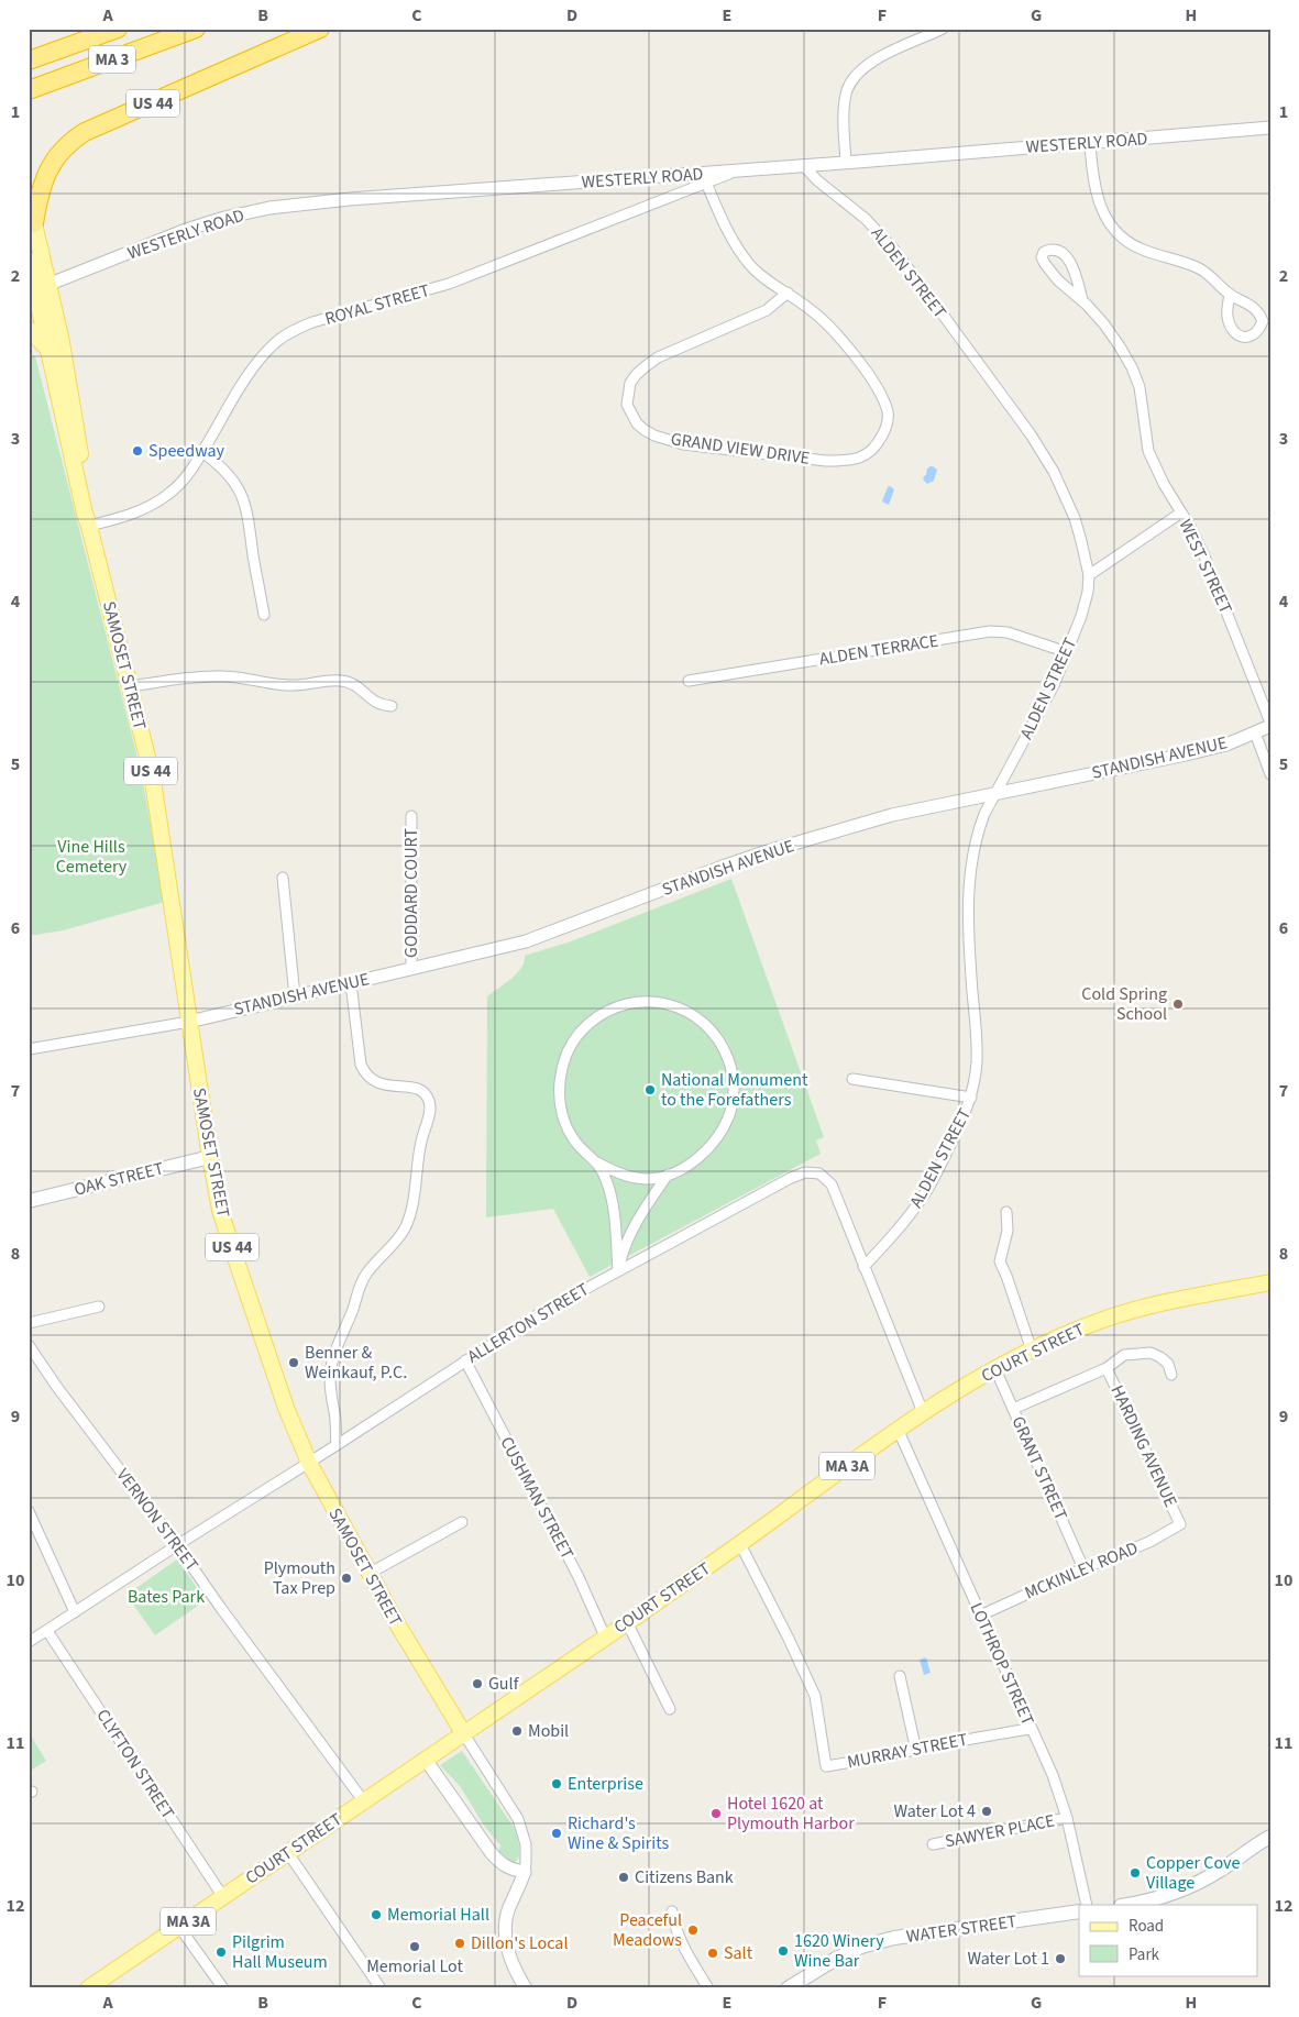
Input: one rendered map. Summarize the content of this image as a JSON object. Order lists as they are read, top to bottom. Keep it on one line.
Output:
{"streets":{"highway":["MA 3","US 44"],"main road":["SAMOSET STREET","OAK STREET","COURT STREET","MA 3A","WATER STREET"],"street":["WESTERLY ROAD","ALDEN STREET","ROYAL STREET","GRAND VIEW DRIVE","WEST STREET","ALDEN TERRACE","STANDISH AVENUE","GODDARD COURT","ALLERTON STREET","HARDING AVENUE","GRANT STREET","CUSHMAN STREET","VERNON STREET","MCKINLEY ROAD","LOTHROP STREET","MURRAY STREET","CLYFTON STREET","SAWYER PLACE"]},"crossings":[["US 44","SAMOSET STREET"],["WESTERLY ROAD","ALDEN STREET"],["WESTERLY ROAD","ROYAL STREET"],["WESTERLY ROAD","SAMOSET STREET"],["ALDEN STREET","WEST STREET"],["ALDEN STREET","ALDEN TERRACE"],["ALDEN STREET","STANDISH AVENUE"],["ALDEN STREET","ALLERTON STREET"],["ROYAL STREET","GRAND VIEW DRIVE"],["ROYAL STREET","SAMOSET STREET"],["WEST STREET","STANDISH AVENUE"],["SAMOSET STREET","STANDISH AVENUE"],["SAMOSET STREET","OAK STREET"],["SAMOSET STREET","ALLERTON STREET"],["SAMOSET STREET","COURT STREET"],["STANDISH AVENUE","GODDARD COURT"],["ALLERTON STREET","COURT STREET"],["ALLERTON STREET","CUSHMAN STREET"],["ALLERTON STREET","VERNON STREET"],["ALLERTON STREET","CLYFTON STREET"],["COURT STREET","GRANT STREET"],["COURT STREET","CUSHMAN STREET"],["COURT STREET","VERNON STREET"],["COURT STREET","LOTHROP STREET"],["COURT STREET","MURRAY STREET"],["COURT STREET","CLYFTON STREET"],["HARDING AVENUE","MCKINLEY ROAD"],["GRANT STREET","MCKINLEY ROAD"],["MCKINLEY ROAD","LOTHROP STREET"],["LOTHROP STREET","MURRAY STREET"],["LOTHROP STREET","SAWYER PLACE"]],"parks":["Vine Hills Cemetery","Bates Park"],"places":["Speedway","Cold Spring School","National Monument to the Forefathers","Benner & Weinkauf, P.C.","Plymouth Tax Prep","Gulf","Mobil","Enterprise","Water Lot 4","Hotel 1620 at Plymouth Harbor","Richard's Wine & Spirits","Copper Cove Village","Citizens Bank","Memorial Hall","Peaceful Meadows","Dillon's Local","Memorial Lot","1620 Winery Wine Bar","Pilgrim Hall Museum","Salt","Water Lot 1"],"legend":["Road","Park"],"grid":{"columns":["A","B","C","D","E","F","G","H"],"rows":["1","2","3","4","5","6","7","8","9","10","11","12"]}}
